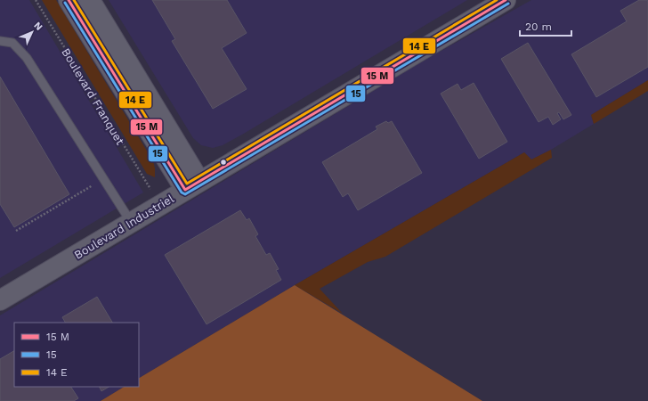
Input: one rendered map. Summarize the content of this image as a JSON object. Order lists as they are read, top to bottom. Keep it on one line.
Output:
{"streets":{"street":["Boulevard Industriel"],"path":["Boulevard Franquet"]},"lines":["transit line 15"],"legend":["15 M","15","14 E"],"scale_bar":"20 m","north":"top right"}
